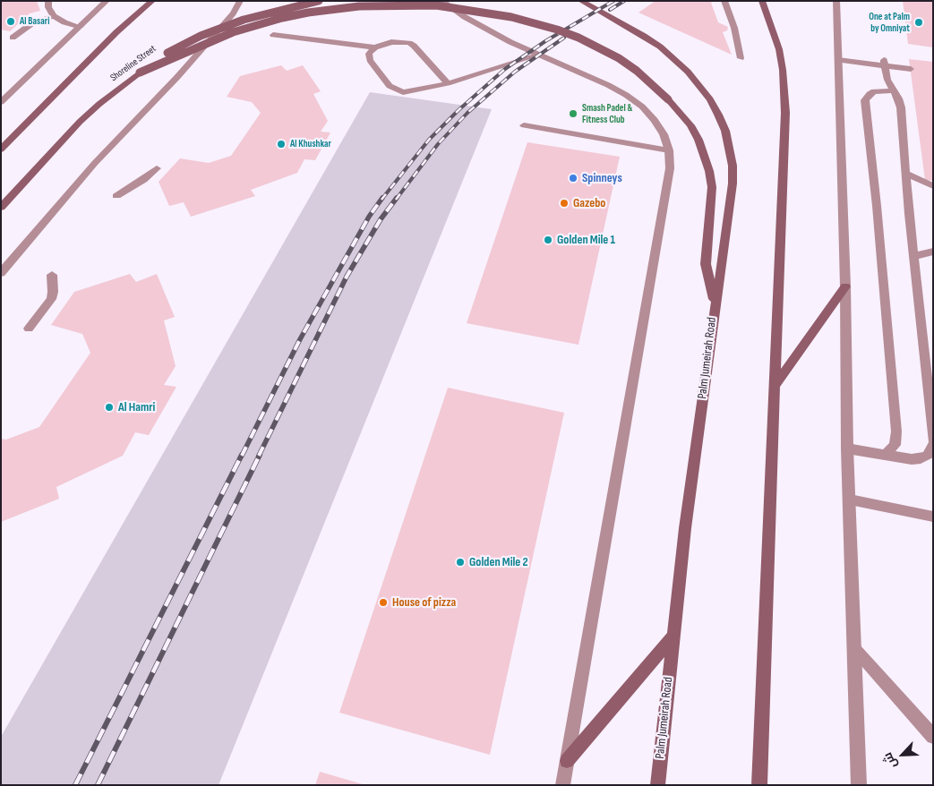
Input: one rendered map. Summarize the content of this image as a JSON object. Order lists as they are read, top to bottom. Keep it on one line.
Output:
{"streets":{"main road":["Shoreline Street","Palm Jumeirah Road"]},"places":["Al Basari","One at Palm by Omniyat","Smash Padel & Fitness Club","Al Khushkar","Spinneys","Gazebo","Golden Mile 1","Al Hamri","Golden Mile 2","House of pizza"],"north":"bottom left"}
